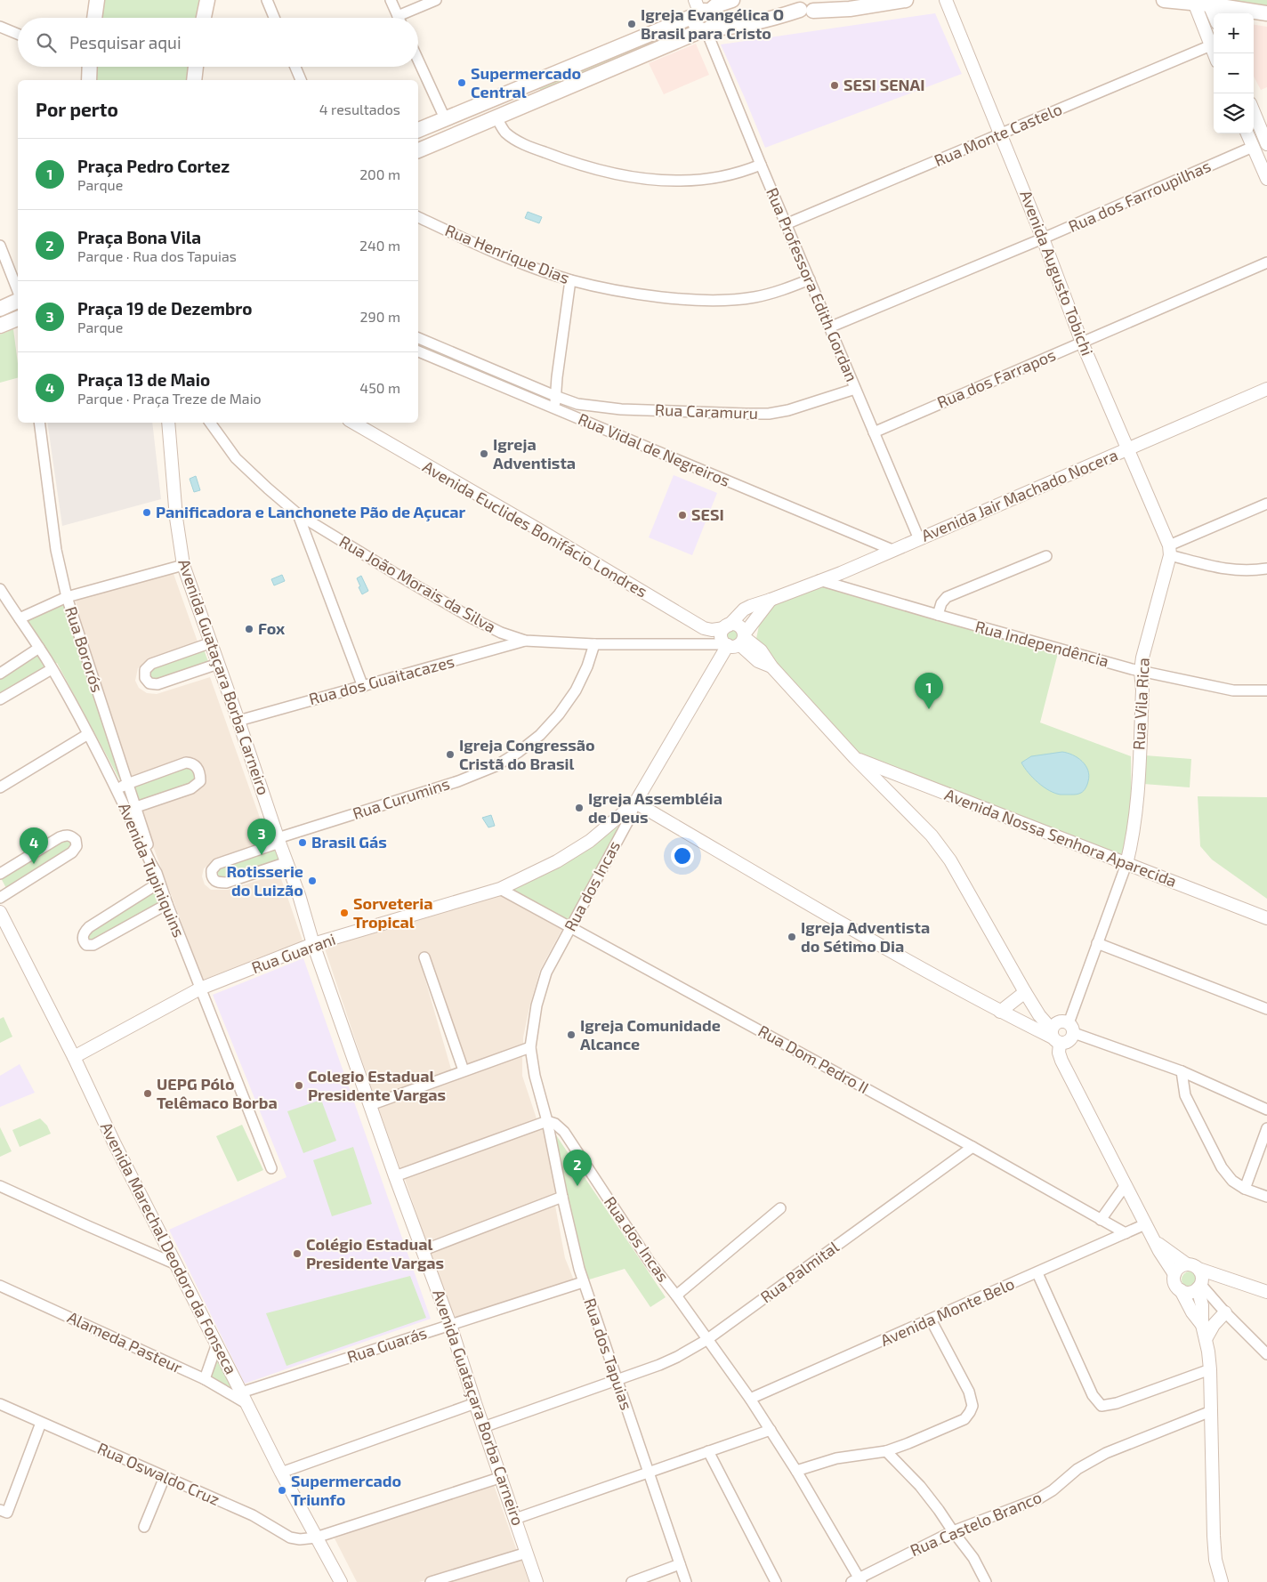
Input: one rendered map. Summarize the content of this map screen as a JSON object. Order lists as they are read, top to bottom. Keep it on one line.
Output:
{"streets":{"street":["Rua Monte Castelo","Rua dos Farroupilhas","Rua Henrique Dias","Avenida Augusto Tobichi","Rua Professora Edith Gordan","Rua dos Farrapos","Rua Caramuru","Rua Vidal de Negreiros","Avenida Jair Machado Nocera","Avenida Euclides Bonifácio Londres","Rua João Morais da Silva","Rua Independência","Rua Bororós","Avenida Guataçara Borba Carneiro","Rua dos Guaitacazes","Rua Vila Rica","Rua Curumins","Avenida Nossa Senhora Aparecida","Avenida Tupiniquins","Rua dos Incas","Rua Guarani","Rua Dom Pedro II","Avenida Marechal Deodoro da Fonseca","Rua Palmital","Avenida Monte Belo","Alameda Pasteur","Rua Guarás","Rua dos Tapuias","Rua Oswaldo Cruz","Rua Castelo Branco"]},"crossings":[["Rua Monte Castelo","Avenida Augusto Tobichi"],["Rua Monte Castelo","Rua Professora Edith Gordan"],["Rua dos Farroupilhas","Avenida Augusto Tobichi"],["Rua dos Farroupilhas","Rua Professora Edith Gordan"],["Rua Henrique Dias","Rua Professora Edith Gordan"],["Avenida Augusto Tobichi","Rua dos Farrapos"],["Avenida Augusto Tobichi","Avenida Jair Machado Nocera"],["Avenida Augusto Tobichi","Rua Vila Rica"],["Rua Professora Edith Gordan","Rua dos Farrapos"],["Rua Professora Edith Gordan","Rua Caramuru"],["Rua Professora Edith Gordan","Avenida Jair Machado Nocera"],["Rua Vidal de Negreiros","Avenida Jair Machado Nocera"],["Avenida Jair Machado Nocera","Avenida Euclides Bonifácio Londres"],["Avenida Jair Machado Nocera","Rua Independência"],["Avenida Jair Machado Nocera","Rua dos Incas"],["Rua João Morais da Silva","Rua dos Guaitacazes"],["Rua João Morais da Silva","Rua Curumins"],["Rua João Morais da Silva","Rua dos Incas"],["Rua Independência","Rua Vila Rica"],["Rua Bororós","Avenida Tupiniquins"],["Avenida Guataçara Borba Carneiro","Rua dos Guaitacazes"],["Avenida Guataçara Borba Carneiro","Rua Curumins"],["Avenida Guataçara Borba Carneiro","Rua Guarani"],["Avenida Guataçara Borba Carneiro","Rua Palmital"],["Avenida Guataçara Borba Carneiro","Rua Guarás"],["Avenida Guataçara Borba Carneiro","Rua Oswaldo Cruz"],["Rua Vila Rica","Avenida Nossa Senhora Aparecida"],["Avenida Tupiniquins","Rua Guarani"],["Rua dos Incas","Rua Guarani"],["Rua dos Incas","Rua Dom Pedro II"],["Rua dos Incas","Rua Palmital"],["Rua dos Incas","Avenida Monte Belo"],["Rua dos Incas","Rua dos Tapuias"],["Rua dos Incas","Rua Castelo Branco"],["Rua Guarani","Rua Dom Pedro II"],["Rua Guarani","Avenida Marechal Deodoro da Fonseca"],["Rua Dom Pedro II","Rua Palmital"],["Rua Dom Pedro II","Avenida Monte Belo"],["Avenida Marechal Deodoro da Fonseca","Alameda Pasteur"],["Avenida Marechal Deodoro da Fonseca","Rua Guarás"],["Avenida Marechal Deodoro da Fonseca","Rua Oswaldo Cruz"],["Rua Palmital","Rua dos Tapuias"],["Rua Guarás","Rua dos Tapuias"]],"places":["Igreja Evangélica O Brasil para Cristo","Supermercado Central","SESI SENAI","Igreja Adventista","Panificadora e Lanchonete Pão de Açucar","SESI","Fox","Igreja Congressão Cristã do Brasil","Igreja Assembléia de Deus","Brasil Gás","Rotisserie do Luizão","Sorveteria Tropical","Igreja Adventista do Sétimo Dia","Igreja Comunidade Alcance","Colegio Estadual Presidente Vargas","UEPG Pólo Telêmaco Borba","Colégio Estadual Presidente Vargas","Supermercado Triunfo"],"page":{"map_buttons":["+","−"],"search":"Pesquisar aqui","heading":["Por perto","4 resultados"],"list":[{"mark":"1","name":"Praça Pedro Cortez","note":"Parque","value":"200 m"},{"mark":"2","name":"Praça Bona Vila","note":"Parque · Rua dos Tapuias","value":"240 m"},{"mark":"3","name":"Praça 19 de Dezembro","note":"Parque","value":"290 m"},{"mark":"4","name":"Praça 13 de Maio","note":"Parque · Praça Treze de Maio","value":"450 m"}],"pins":["1","3","4","2"]}}
